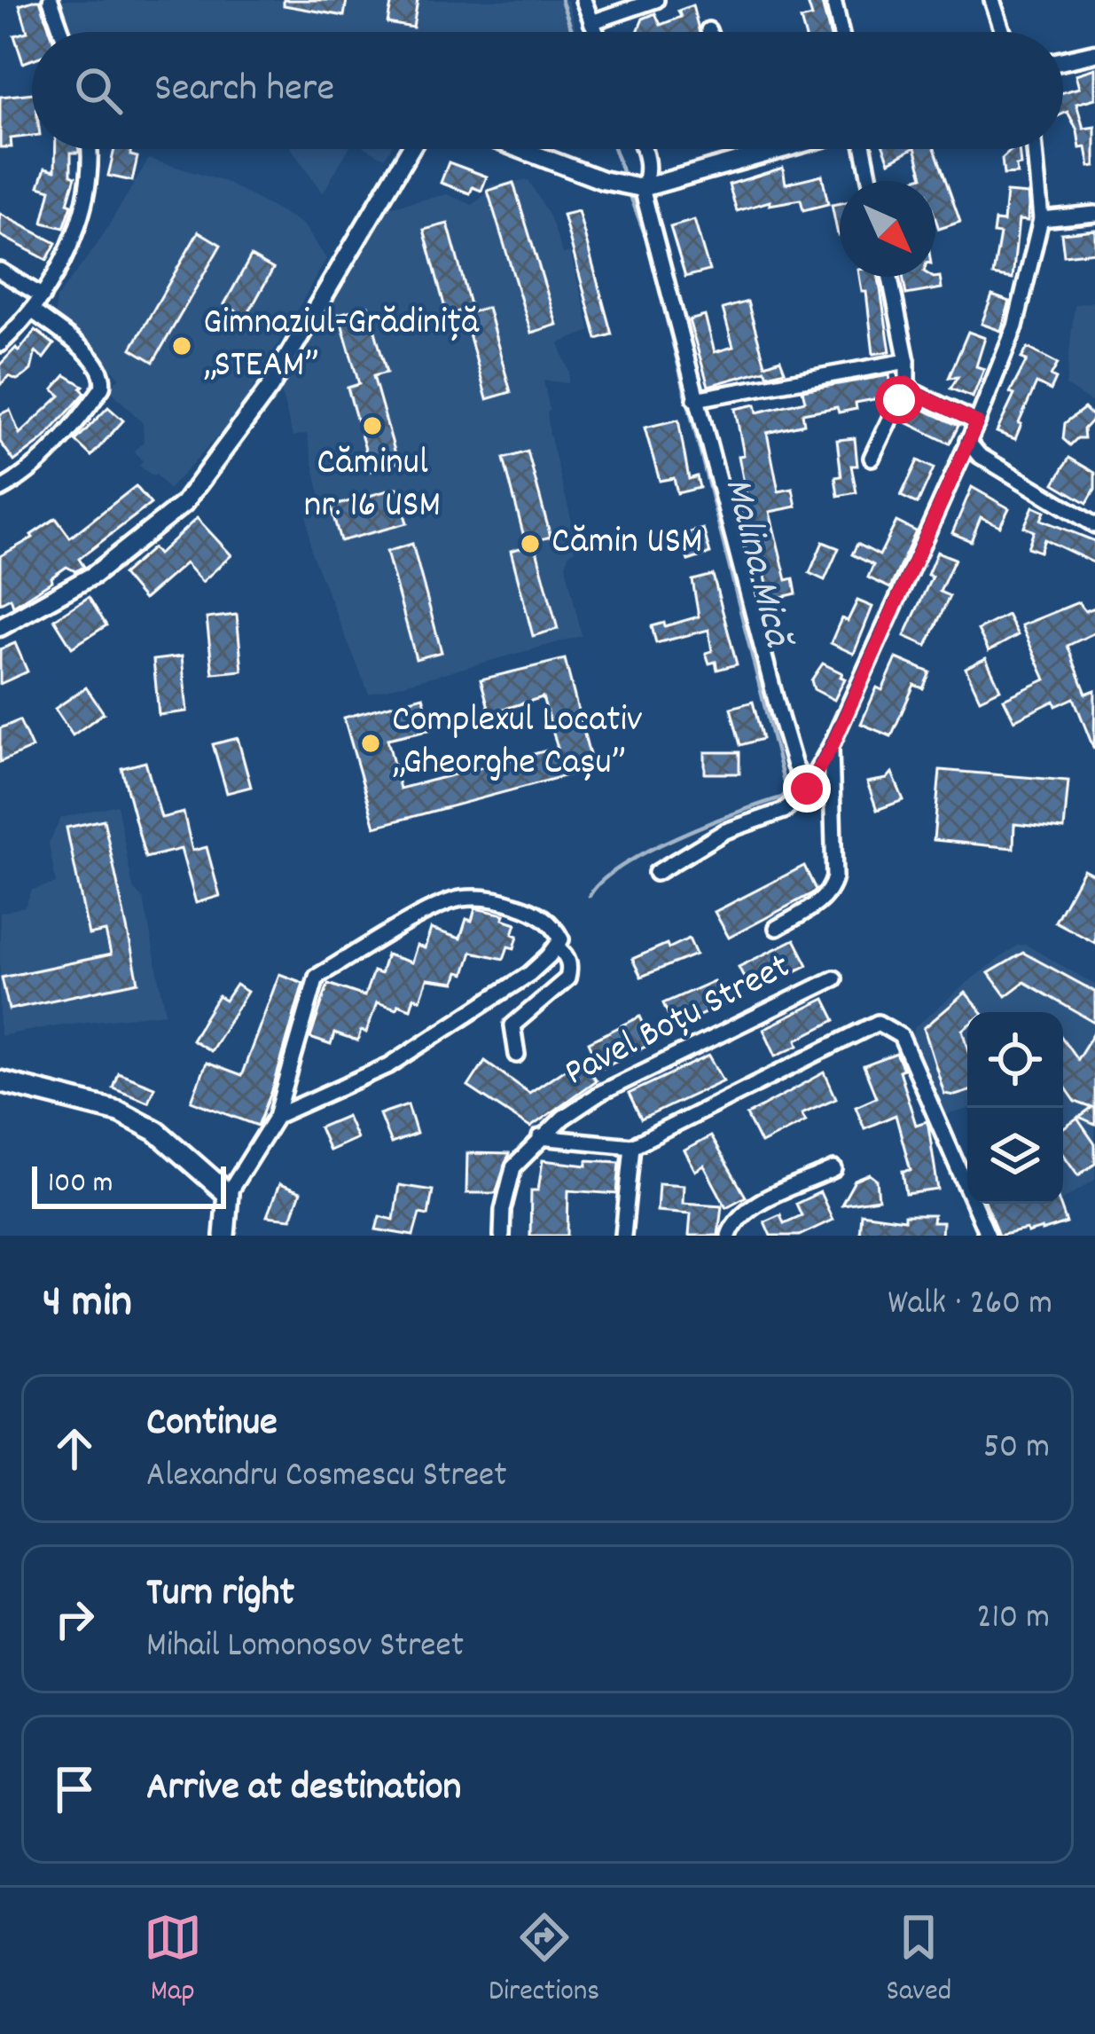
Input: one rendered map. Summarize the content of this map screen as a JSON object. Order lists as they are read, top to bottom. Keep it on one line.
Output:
{"streets":{"street":["Pavel Boțu Street"]},"water":["Malina Mică"],"places":["Gimnaziul-Grădiniță „STEAM”","Căminul nr. 16 USM","Cămin USM","Complexul Locativ „Gheorghe Cașu”"],"scale_bar":"100 m","north":"bottom right","page":{"search":"Search here","scale":"100 m","heading":["4 min","Walk · 260 m"],"list":[["Continue","Alexandru Cosmescu Street","50 m"],["Turn right","Mihail Lomonosov Street","210 m"],"Arrive at destination"],"nav":["Map","Directions","Saved"]}}
